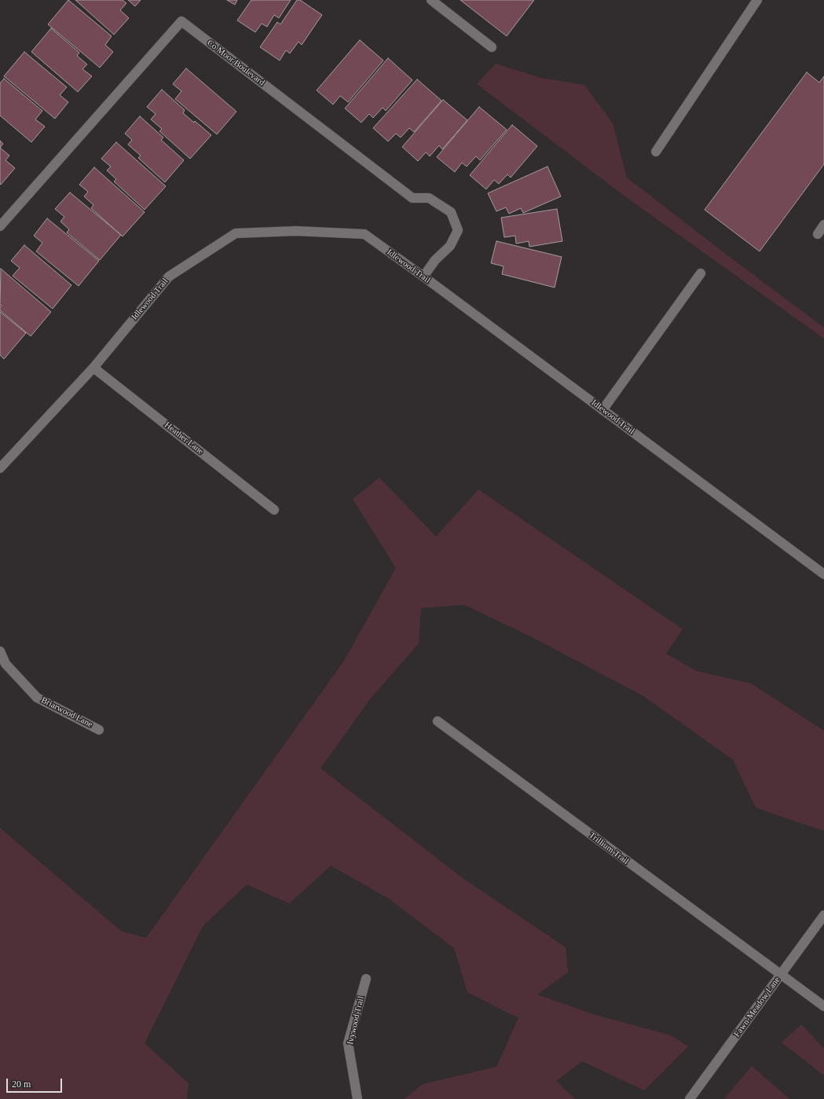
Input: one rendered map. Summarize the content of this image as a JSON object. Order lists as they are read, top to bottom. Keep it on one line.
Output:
{"streets":{"street":["Co Moor Boulevard","Idlewood Trail","Heather Lane","Briarwood Lane","Trillium Trail","Fawn-Meadow Lane","Ivywood Trail"]},"crossings":[["Co Moor Boulevard","Idlewood Trail"],["Idlewood Trail","Heather Lane"],["Trillium Trail","Fawn-Meadow Lane"]],"scale_bar":"20 m"}
